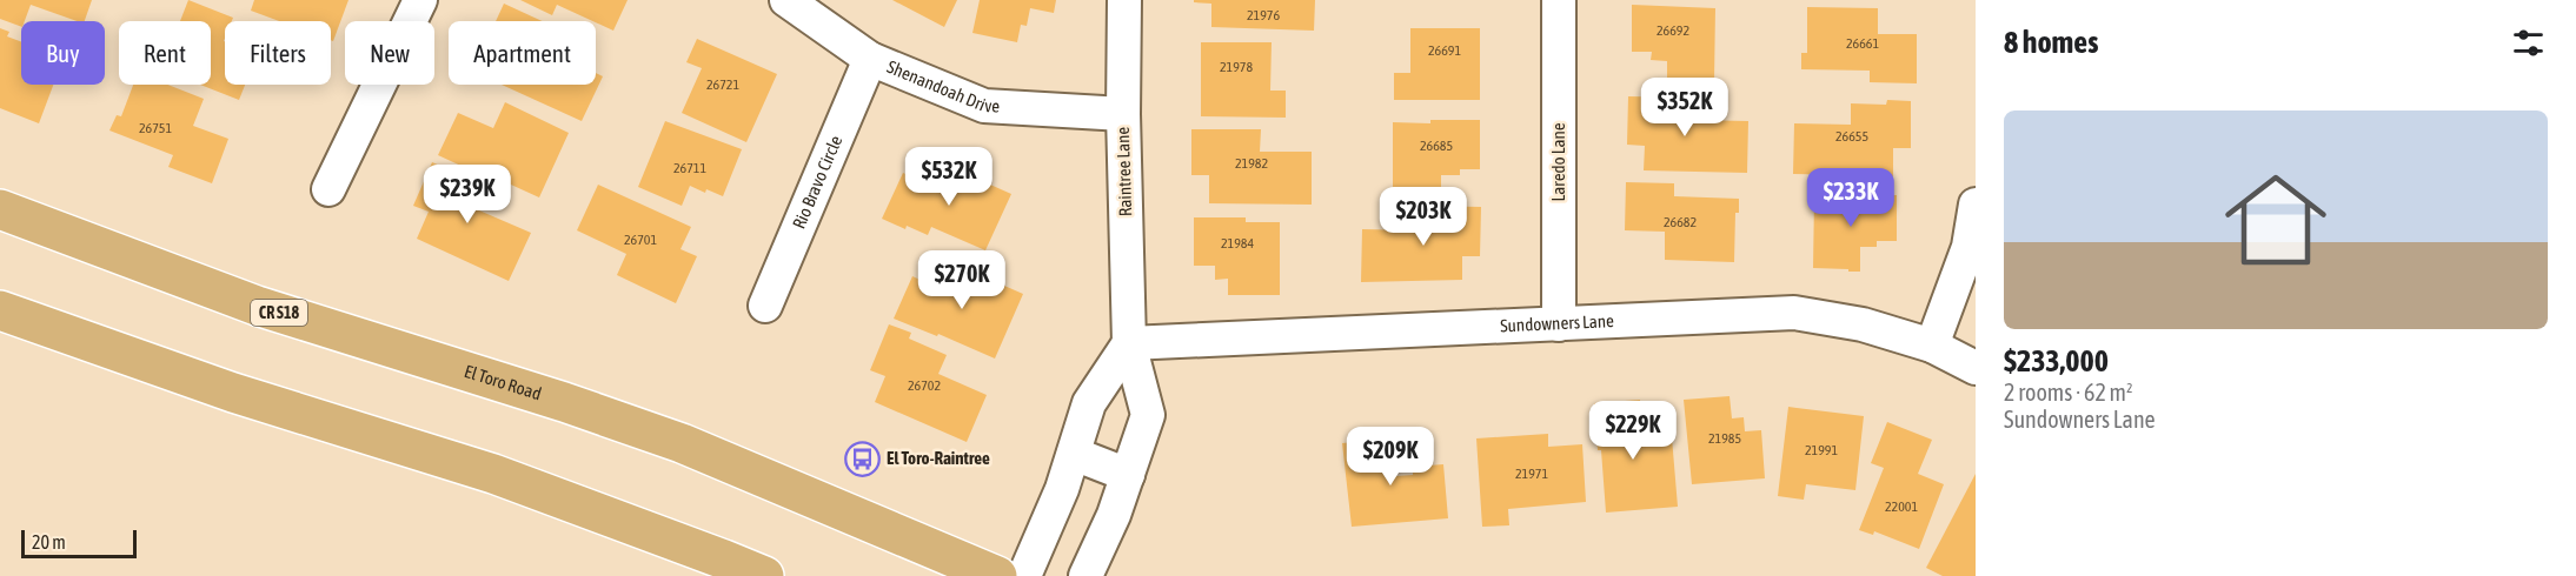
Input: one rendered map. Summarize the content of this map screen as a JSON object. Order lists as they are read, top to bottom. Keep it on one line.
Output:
{"streets":{"main road":["CR S18","El Toro Road"],"street":["Shenandoah Drive","Laredo Lane","Raintree Lane","Rio Bravo Circle","Sundowners Lane"]},"crossings":[["Shenandoah Drive","Raintree Lane"],["Shenandoah Drive","Rio Bravo Circle"],["Laredo Lane","Sundowners Lane"],["Raintree Lane","Sundowners Lane"]],"places":{"bus stop":["El Toro-Raintree"]},"house_numbers":["21976","26692","26661","26691","21978","26721","26751","26655","26685","21982","26711","26682","26701","21984","26702","21985","21991","21971","22001"],"scale_bar":"20 m","page":{"heading":"8 homes","chip":["Buy","Rent","Filters","New","Apartment"],"price":["$352K","$532K","$239K","$233K","$203K","$270K","$229K","$209K"],"list":[{"name":"$233,000","note":"2 rooms · 62 m² · Sundowners Lane"}],"scale":"20 m"}}
